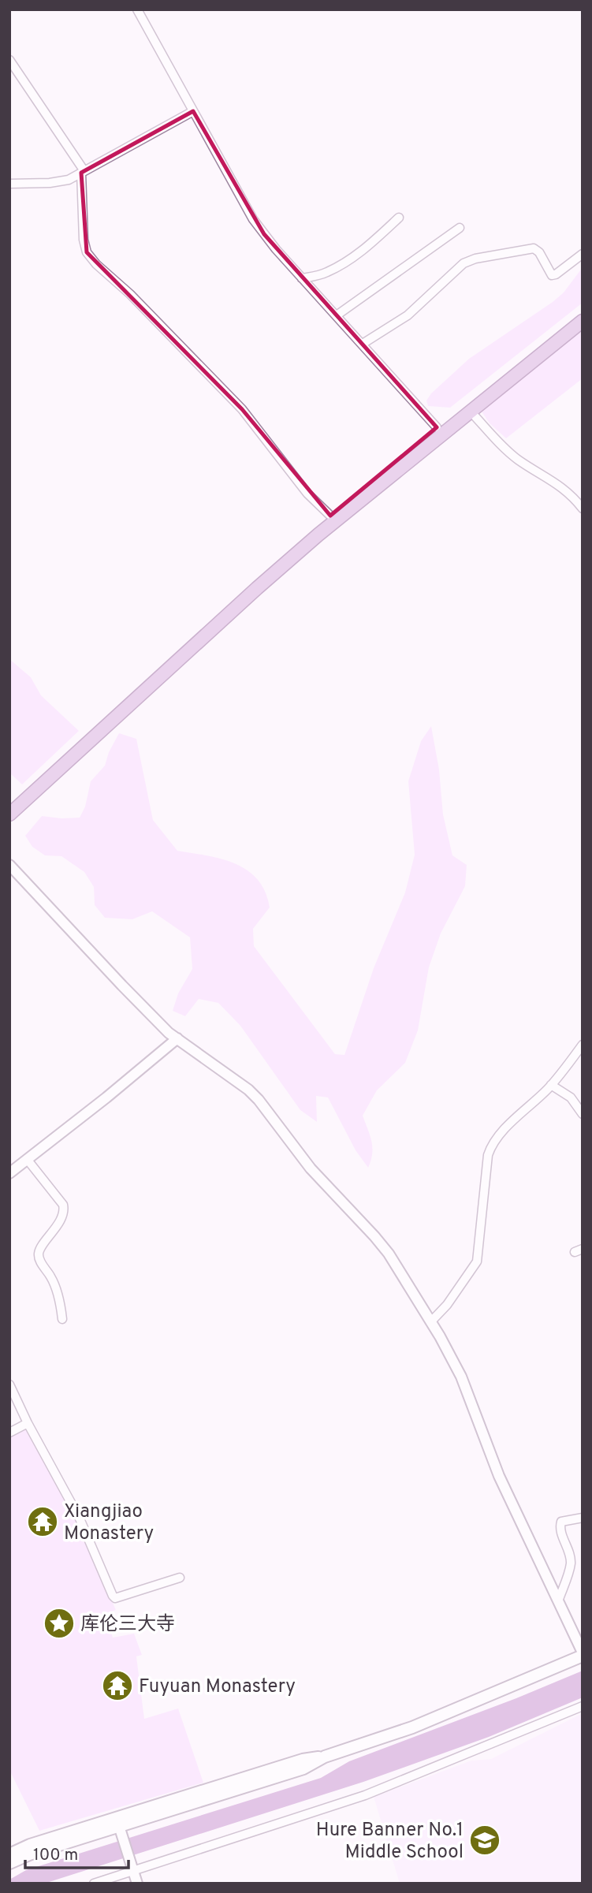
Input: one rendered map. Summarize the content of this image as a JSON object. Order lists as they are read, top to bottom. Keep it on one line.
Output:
{"places":{"temple":["Xiangjiao Monastery","Fuyuan Monastery"],"place":["库伦三大寺"],"school or university":["Hure Banner No.1 Middle School"]},"scale_bar":"100 m"}
